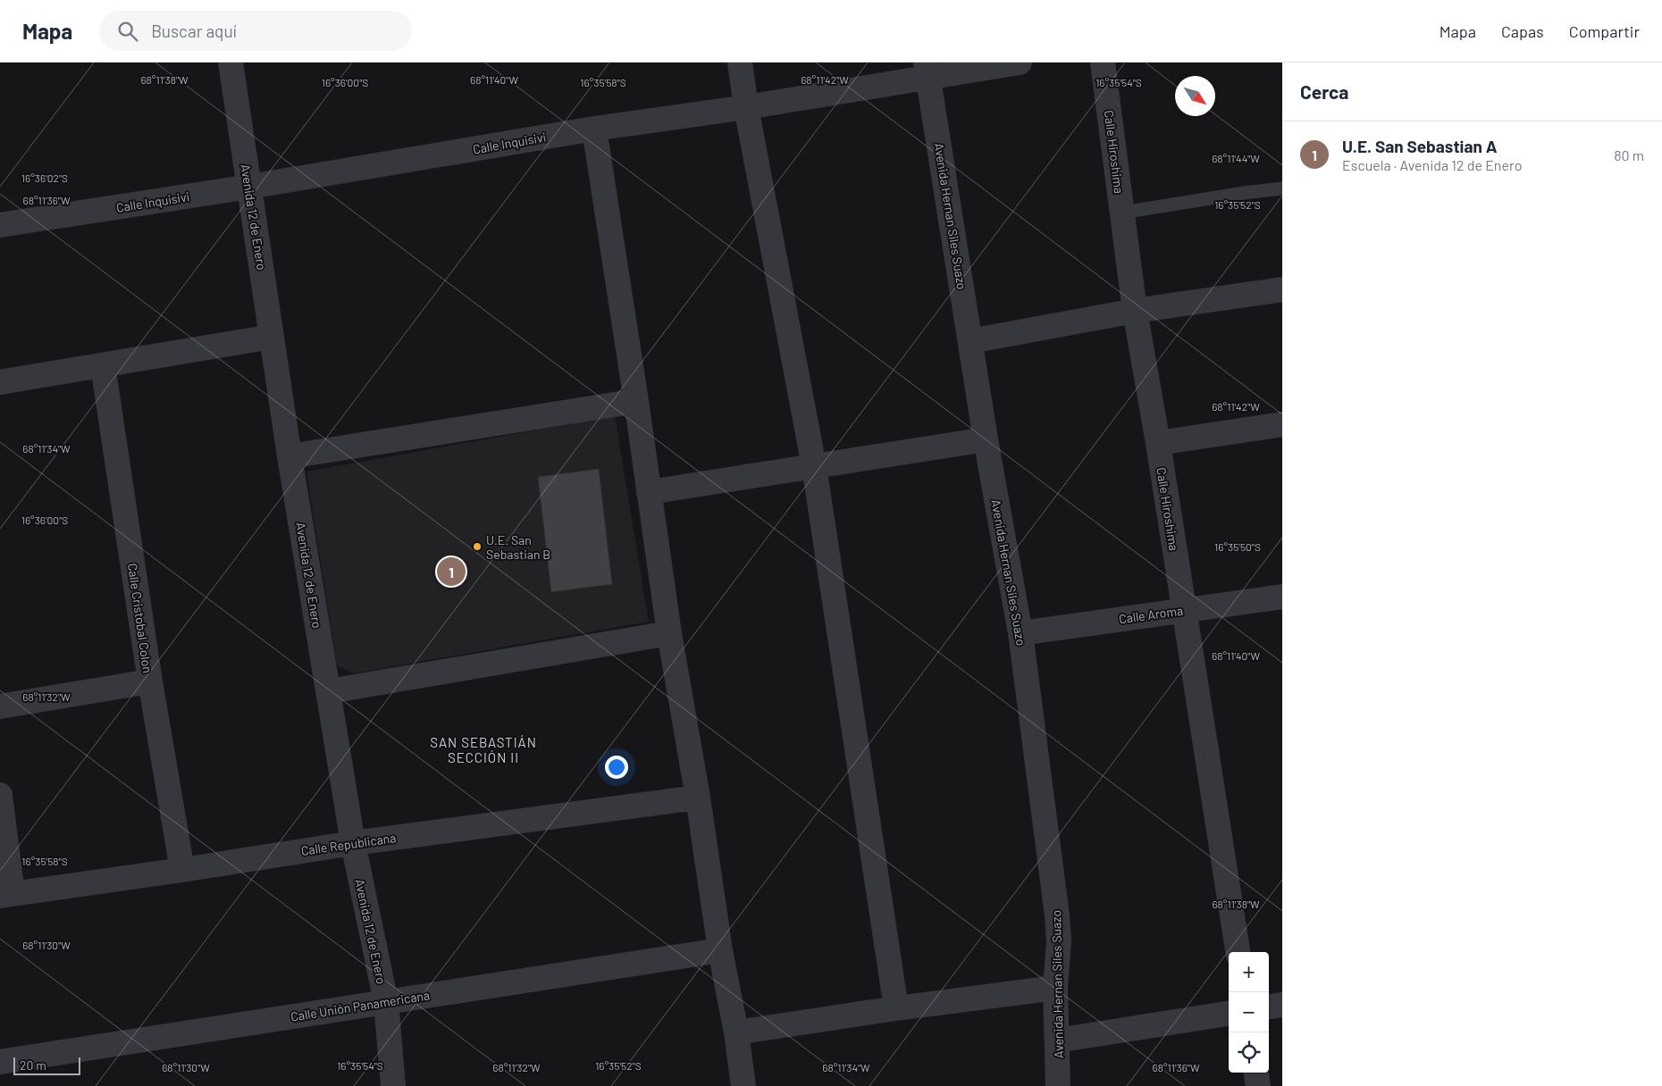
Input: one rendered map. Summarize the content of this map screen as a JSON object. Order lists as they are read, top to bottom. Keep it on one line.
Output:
{"streets":{"street":["Calle Inquisivi","Calle Hiroshima","Avenida Hernan Siles Suazo","Avenida 12 de Enero","Calle Aroma","Calle Cristobal Colon","Calle Republicana","Calle Unión Panamericana"]},"crossings":[["Calle Inquisivi","Avenida Hernan Siles Suazo"],["Calle Inquisivi","Avenida 12 de Enero"],["Calle Hiroshima","Calle Aroma"],["Avenida Hernan Siles Suazo","Calle Aroma"],["Avenida 12 de Enero","Calle Republicana"],["Avenida 12 de Enero","Calle Unión Panamericana"],["Calle Cristobal Colon","Calle Republicana"]],"districts":["SAN SEBASTIÁN SECCIÓN II"],"places":["U.E. San Sebastian B"],"scale_bar":"20 m","north":"bottom right","page":{"header":"Mapa","search":"Buscar aquí","nav":["Mapa","Capas","Compartir"],"heading":"Cerca","list":[{"mark":"1","name":"U.E. San Sebastian A","note":"Escuela · Avenida 12 de Enero","value":"80 m"}],"pins":"1","map_buttons":["+","−"],"scale":"20 m"},"coordinates":["68°11'38\"W","68°11'40\"W","68°11'42\"W","16°36'00\"S","16°35'58\"S","16°35'54\"S","68°11'44\"W","16°36'02\"S","68°11'36\"W","16°35'52\"S","68°11'34\"W","16°35'50\"S","68°11'32\"W","68°11'30\"W"]}
